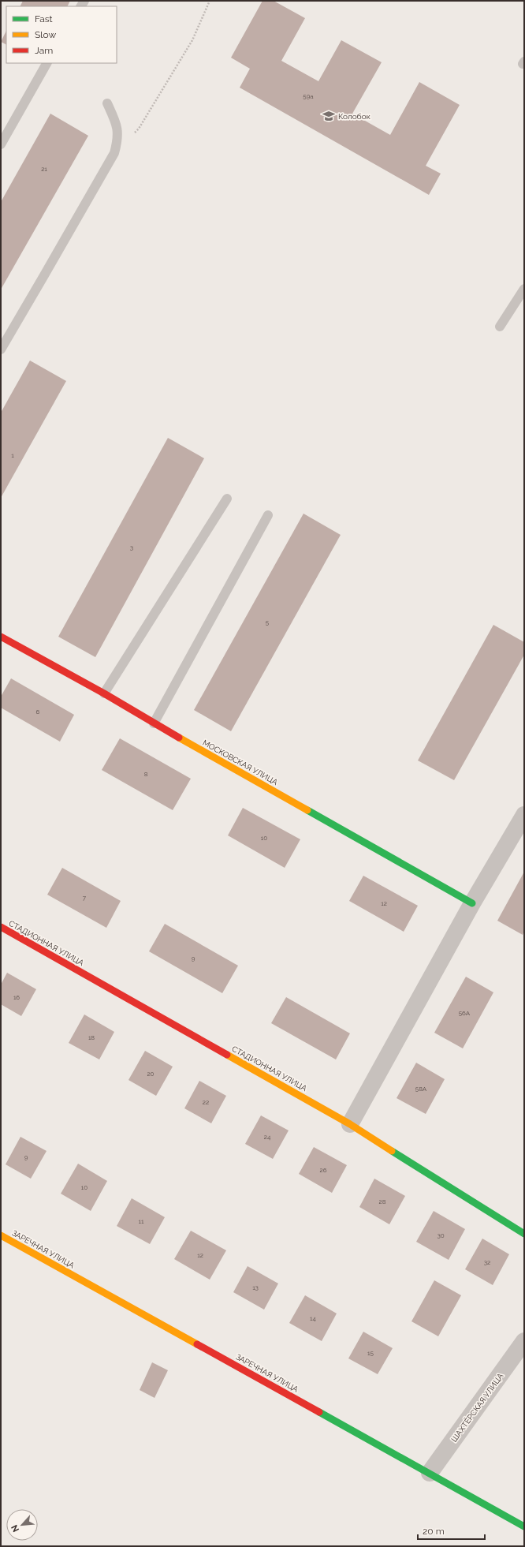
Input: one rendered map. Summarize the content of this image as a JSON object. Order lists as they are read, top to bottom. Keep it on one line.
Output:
{"streets":{"street":["МОСКОВСКАЯ УЛИЦА","СТАДИОННАЯ УЛИЦА","ЗАРЕЧНАЯ УЛИЦА","ШАХТЁРСКАЯ УЛИЦА"]},"crossings":[["ЗАРЕЧНАЯ УЛИЦА","ШАХТЁРСКАЯ УЛИЦА"]],"places":{"school or university":["Колобок"]},"house_numbers":["59а","21","1","3","5","6","8","10","7","12","9","16","56А","18","20","58А","22","24","9","26","10","28","11","30","12","32","13","14","15"],"legend":["Fast","Slow","Jam"],"scale_bar":"20 m","north":"bottom left"}
